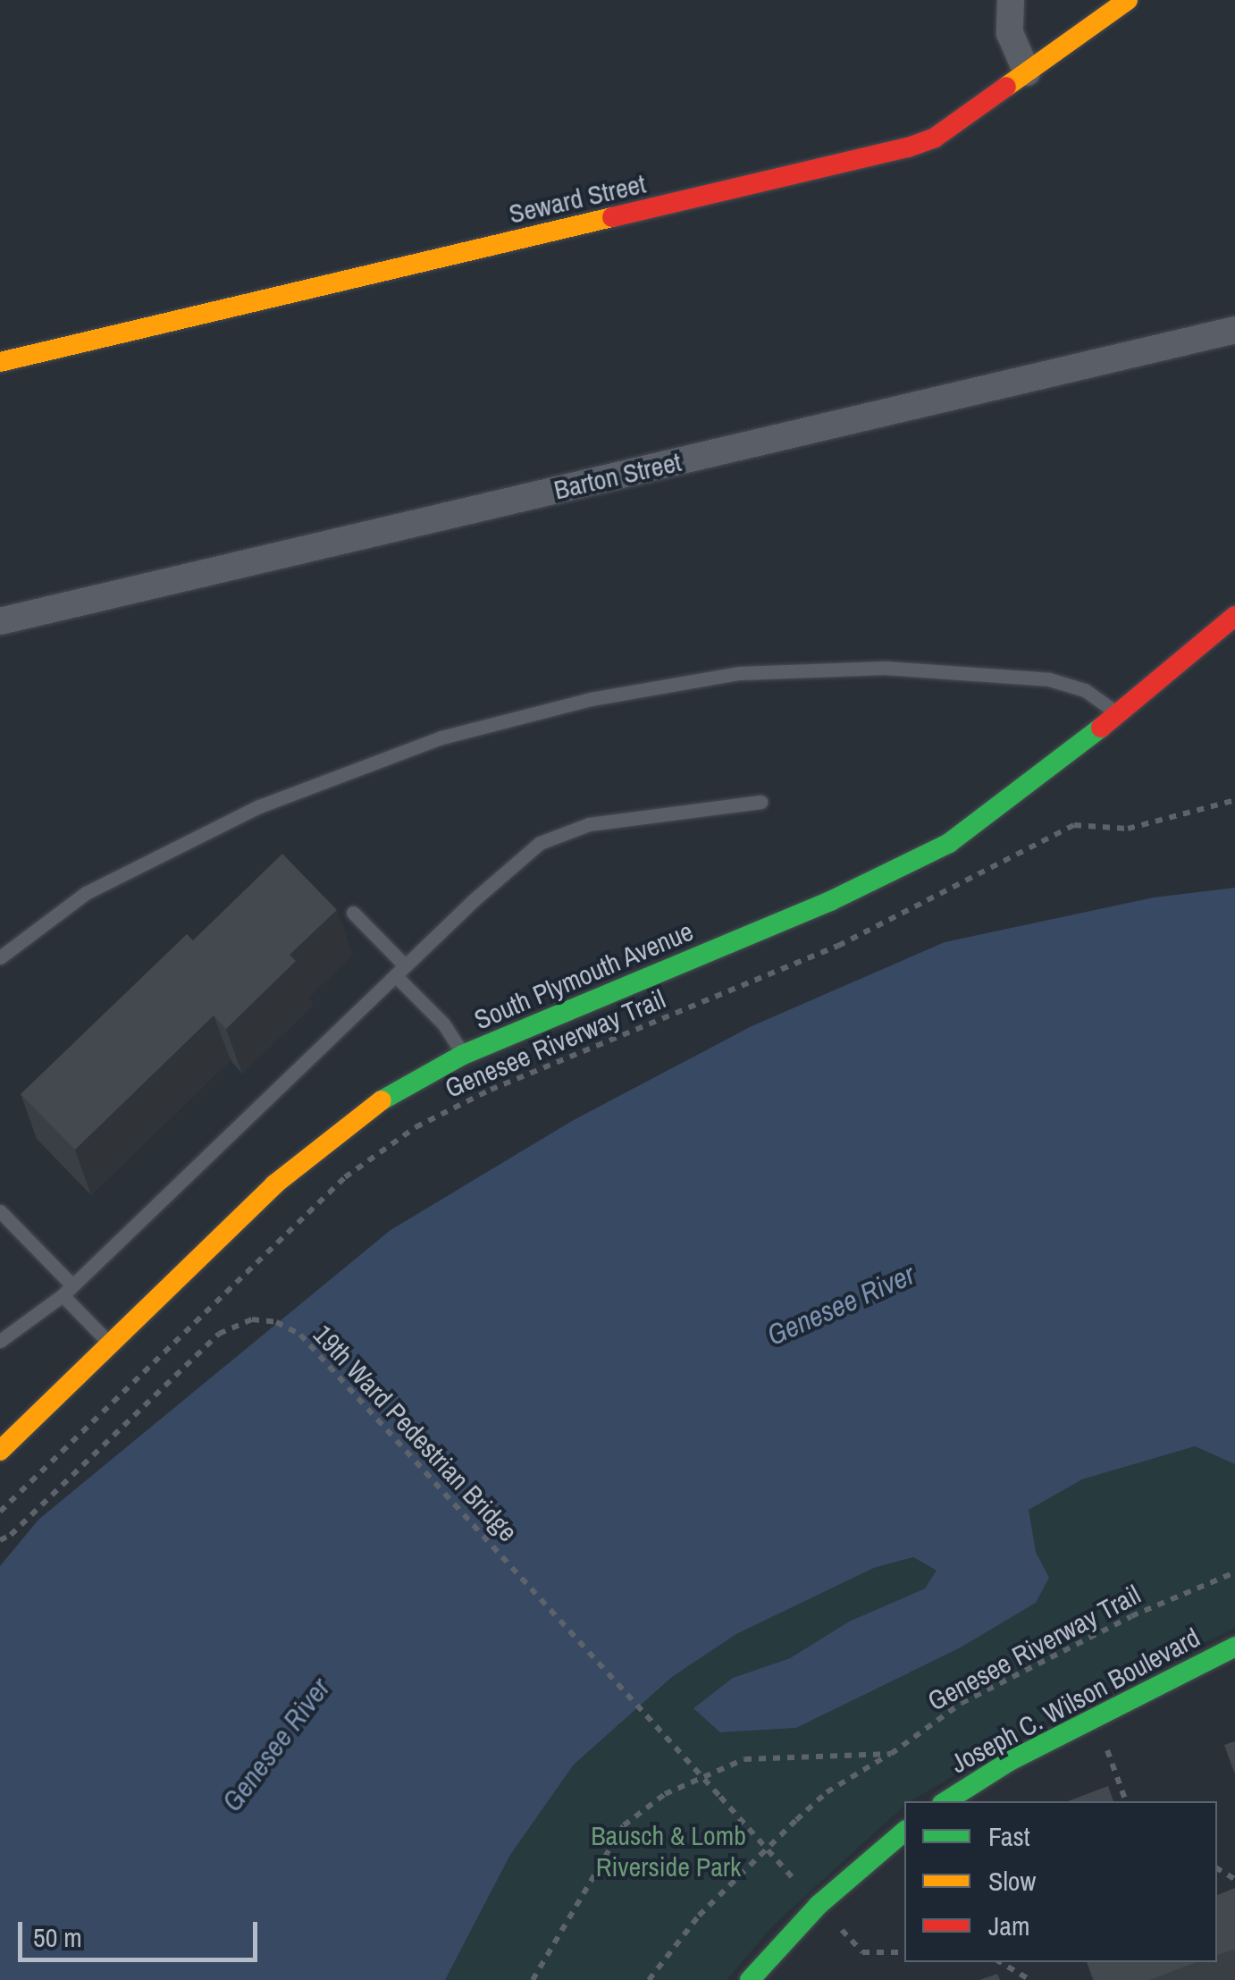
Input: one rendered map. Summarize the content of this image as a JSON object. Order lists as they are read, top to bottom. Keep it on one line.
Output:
{"streets":{"street":["Seward Street","Barton Street","South Plymouth Avenue","Joseph C. Wilson Boulevard"],"path":["Genesee Riverway Trail","19th Ward Pedestrian Bridge"]},"crossings":[["Genesee Riverway Trail","19th Ward Pedestrian Bridge"]],"water":["Genesee River"],"parks":["Bausch & Lomb Riverside Park"],"legend":["Fast","Slow","Jam"],"scale_bar":"50 m"}
